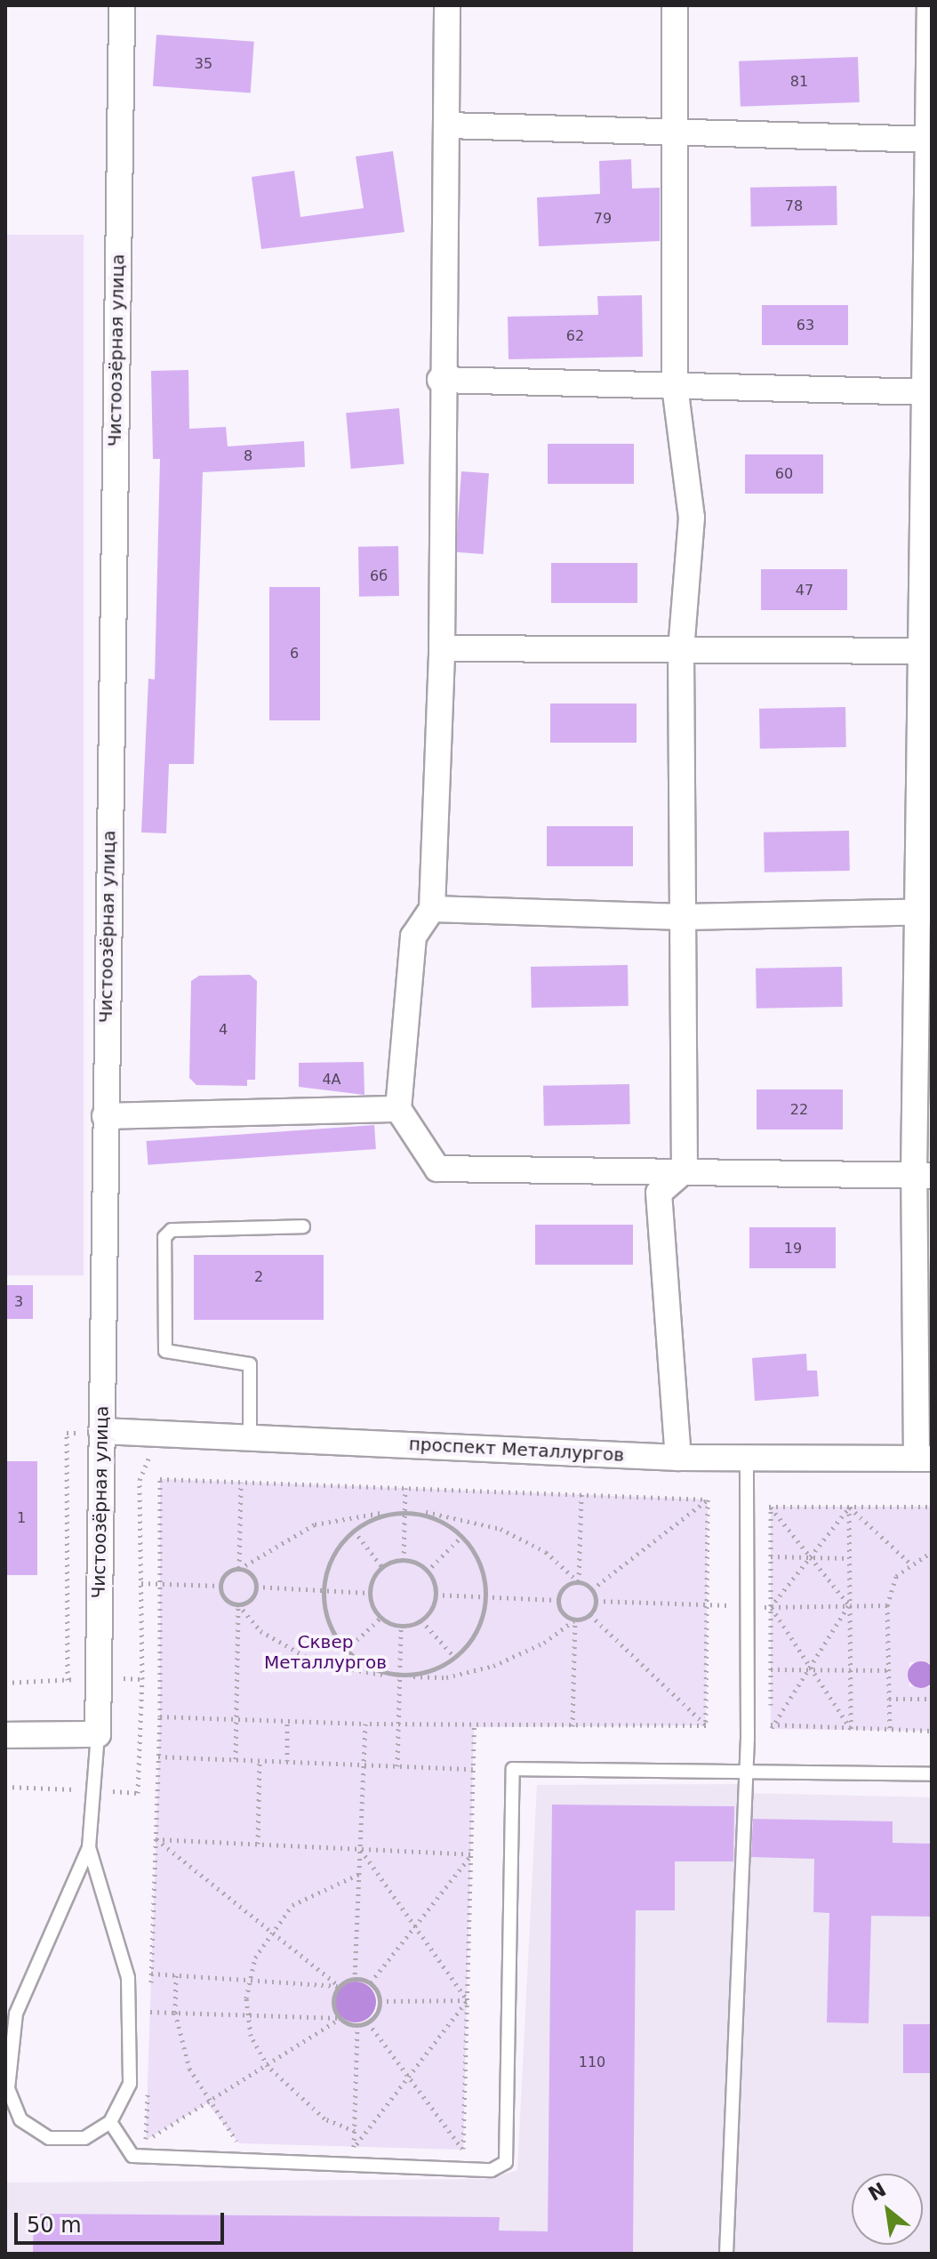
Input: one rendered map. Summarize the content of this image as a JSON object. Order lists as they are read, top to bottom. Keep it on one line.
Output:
{"streets":{"street":["Чистоозёрная улица","проспект Металлургов"]},"crossings":[["Чистоозёрная улица","проспект Металлургов"]],"parks":["Сквер Металлургов"],"house_numbers":["35","81","78","79","63","62","8","60","6б","47","6","4","4А","22","19","2","3","1","110"],"scale_bar":"50 m","north":"top left"}
